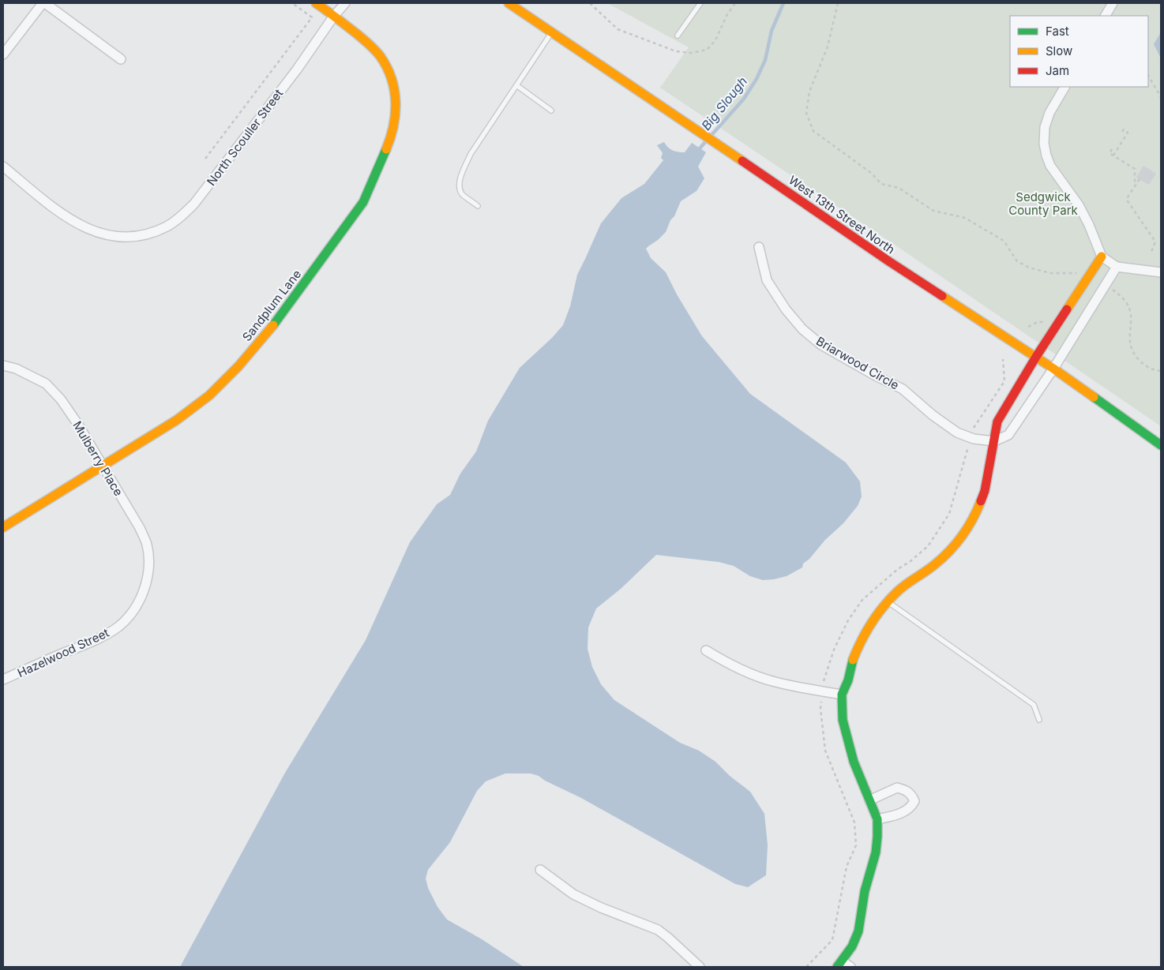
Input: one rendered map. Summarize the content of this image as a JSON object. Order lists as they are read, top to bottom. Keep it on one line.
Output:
{"streets":{"street":["North Scouller Street","West 13th Street North","Sandplum Lane","Briarwood Circle","Mulberry Place","Hazelwood Street"]},"crossings":[["North Scouller Street","Sandplum Lane"],["Sandplum Lane","Mulberry Place"],["Mulberry Place","Hazelwood Street"]],"water":["Big Slough"],"parks":["Sedgwick County Park"],"legend":["Fast","Slow","Jam"]}
